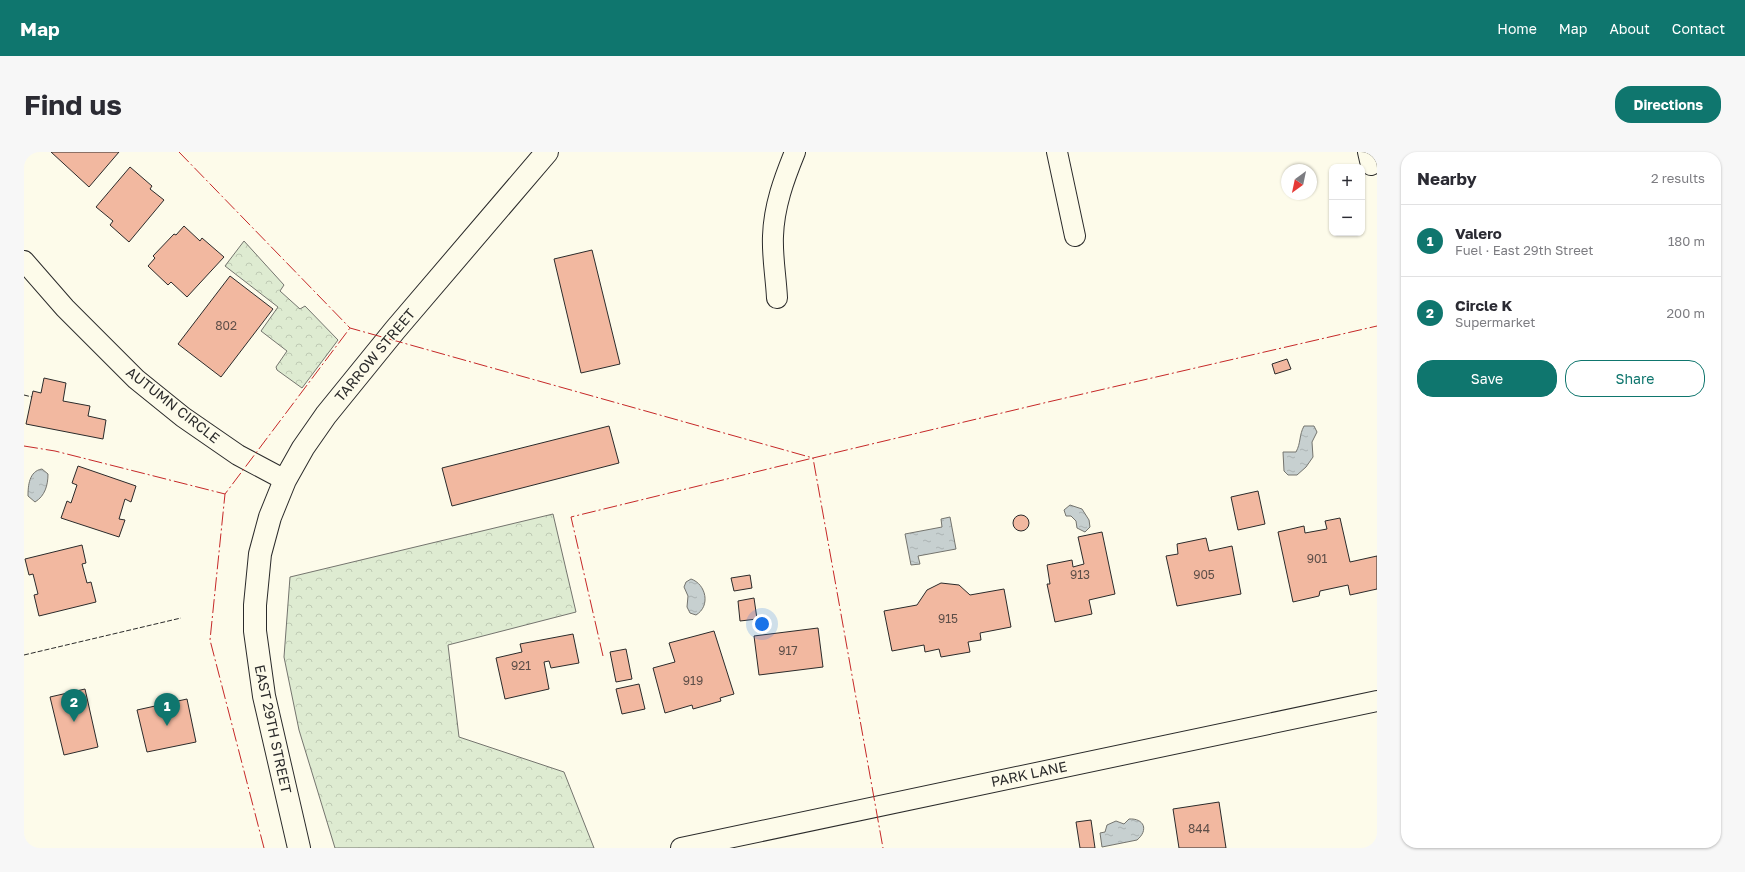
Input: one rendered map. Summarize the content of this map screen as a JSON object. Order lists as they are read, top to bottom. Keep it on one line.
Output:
{"streets":{"main road":["TARROW STREET","EAST 29TH STREET"],"street":["AUTUMN CIRCLE","PARK LANE"]},"crossings":[["TARROW STREET","AUTUMN CIRCLE"],["TARROW STREET","EAST 29TH STREET"]],"house_numbers":["802","901","913","905","915","917","921","919","844"],"north":"bottom left","page":{"header":"Map","nav":["Home","Map","About","Contact"],"buttons":["Directions",["Save","Share"]],"title":"Find us","heading":["Nearby","2 results"],"map_buttons":["+","−"],"list":[{"mark":"1","name":"Valero","note":"Fuel · East 29th Street","value":"180 m"},{"mark":"2","name":"Circle K","note":"Supermarket","value":"200 m"}],"pins":["2","1"]}}
